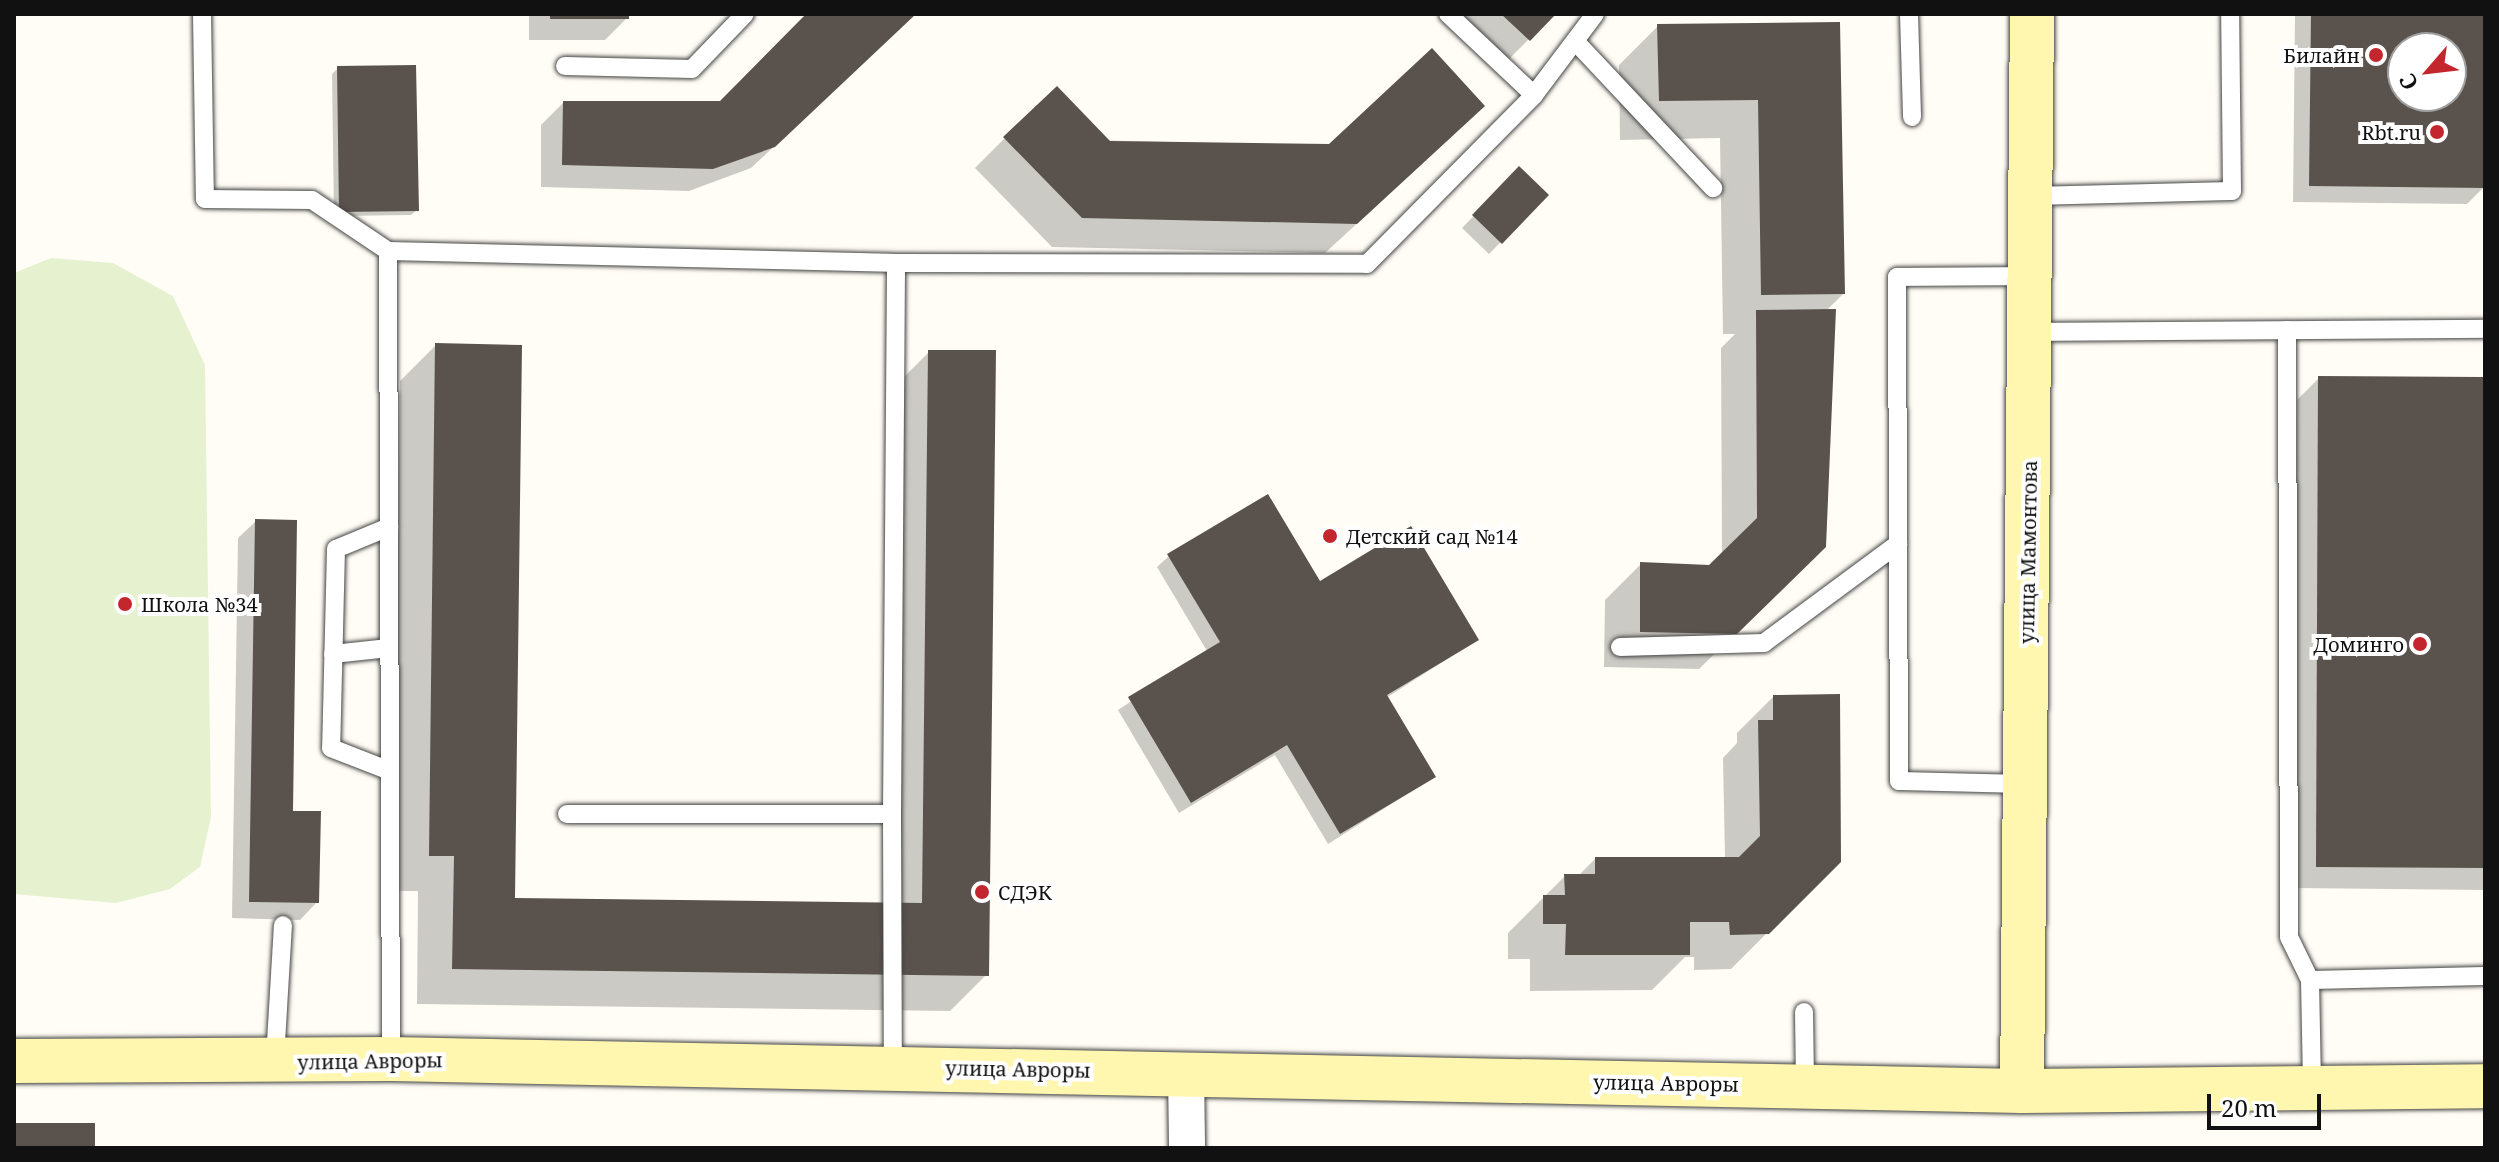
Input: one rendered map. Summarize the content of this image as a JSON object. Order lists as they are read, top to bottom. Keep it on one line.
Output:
{"streets":{"street":["улица Мамонтова","улица Авроры"]},"crossings":[["улица Мамонтова","улица Авроры"]],"places":["Билайн","Rbt.ru","Детский сад №14","Школа №34","Доминго","СДЭК"],"scale_bar":"20 m","north":"bottom left"}
